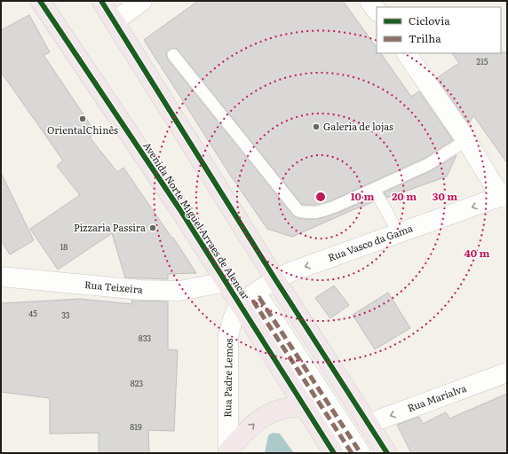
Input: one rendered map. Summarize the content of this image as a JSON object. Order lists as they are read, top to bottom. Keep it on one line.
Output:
{"streets":{"main road":["Avenida Norte Miguel Arraes de Alencar"],"street":["Rua Vasco da Gama","Rua Teixeira","Rua Padre Lemos","Rua Marialva"]},"crossings":[["Avenida Norte Miguel Arraes de Alencar","Rua Vasco da Gama"],["Avenida Norte Miguel Arraes de Alencar","Rua Teixeira"],["Avenida Norte Miguel Arraes de Alencar","Rua Padre Lemos"],["Rua Vasco da Gama","Rua Padre Lemos"]],"one_way":["Rua Vasco da Gama","Rua Marialva"],"places":["OrientalChinês","Galeria de lojas","Pizzaria Passira"],"house_numbers":["215","18","45","33","833","823","819"],"legend":["Ciclovia","Trilha"],"rings":["10 m","20 m","30 m","40 m"]}
